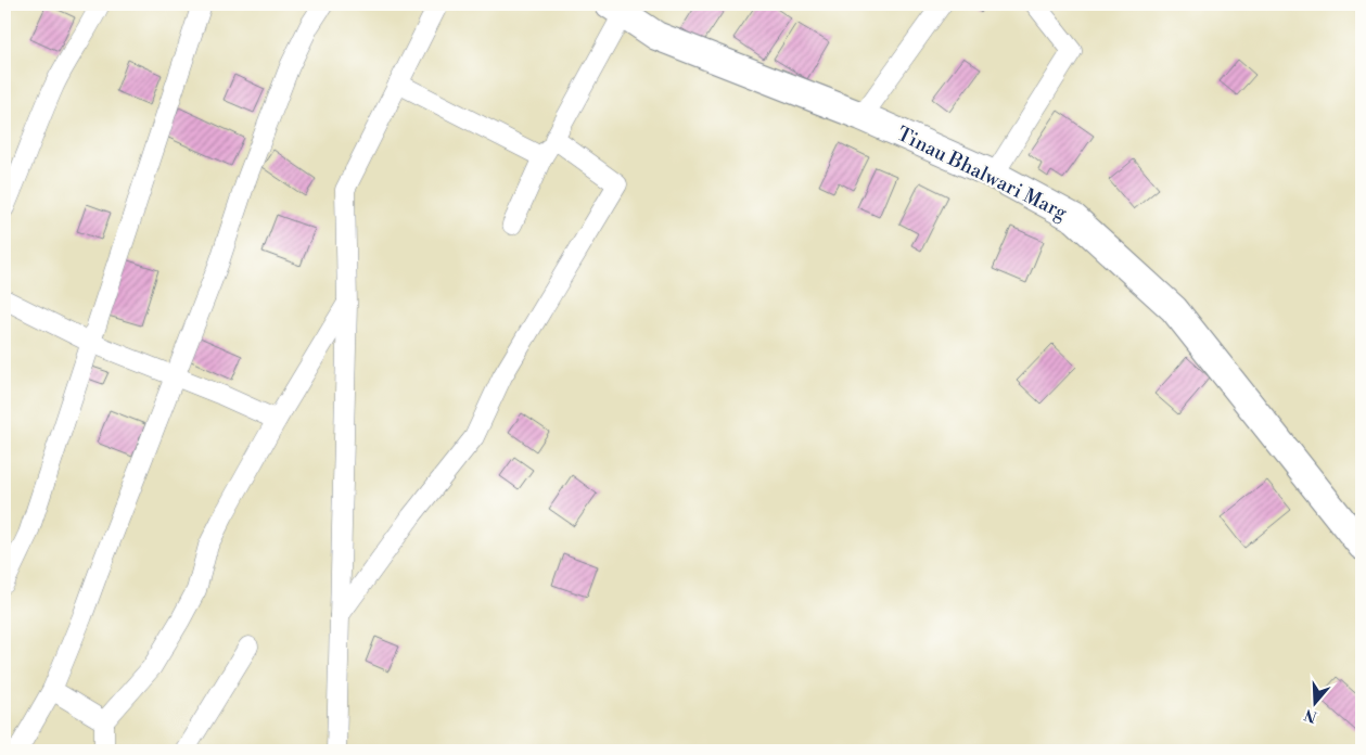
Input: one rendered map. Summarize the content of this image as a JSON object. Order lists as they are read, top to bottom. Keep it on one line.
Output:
{"streets":{"street":["Tinau Bhalwari Marg"]},"north":"bottom"}
